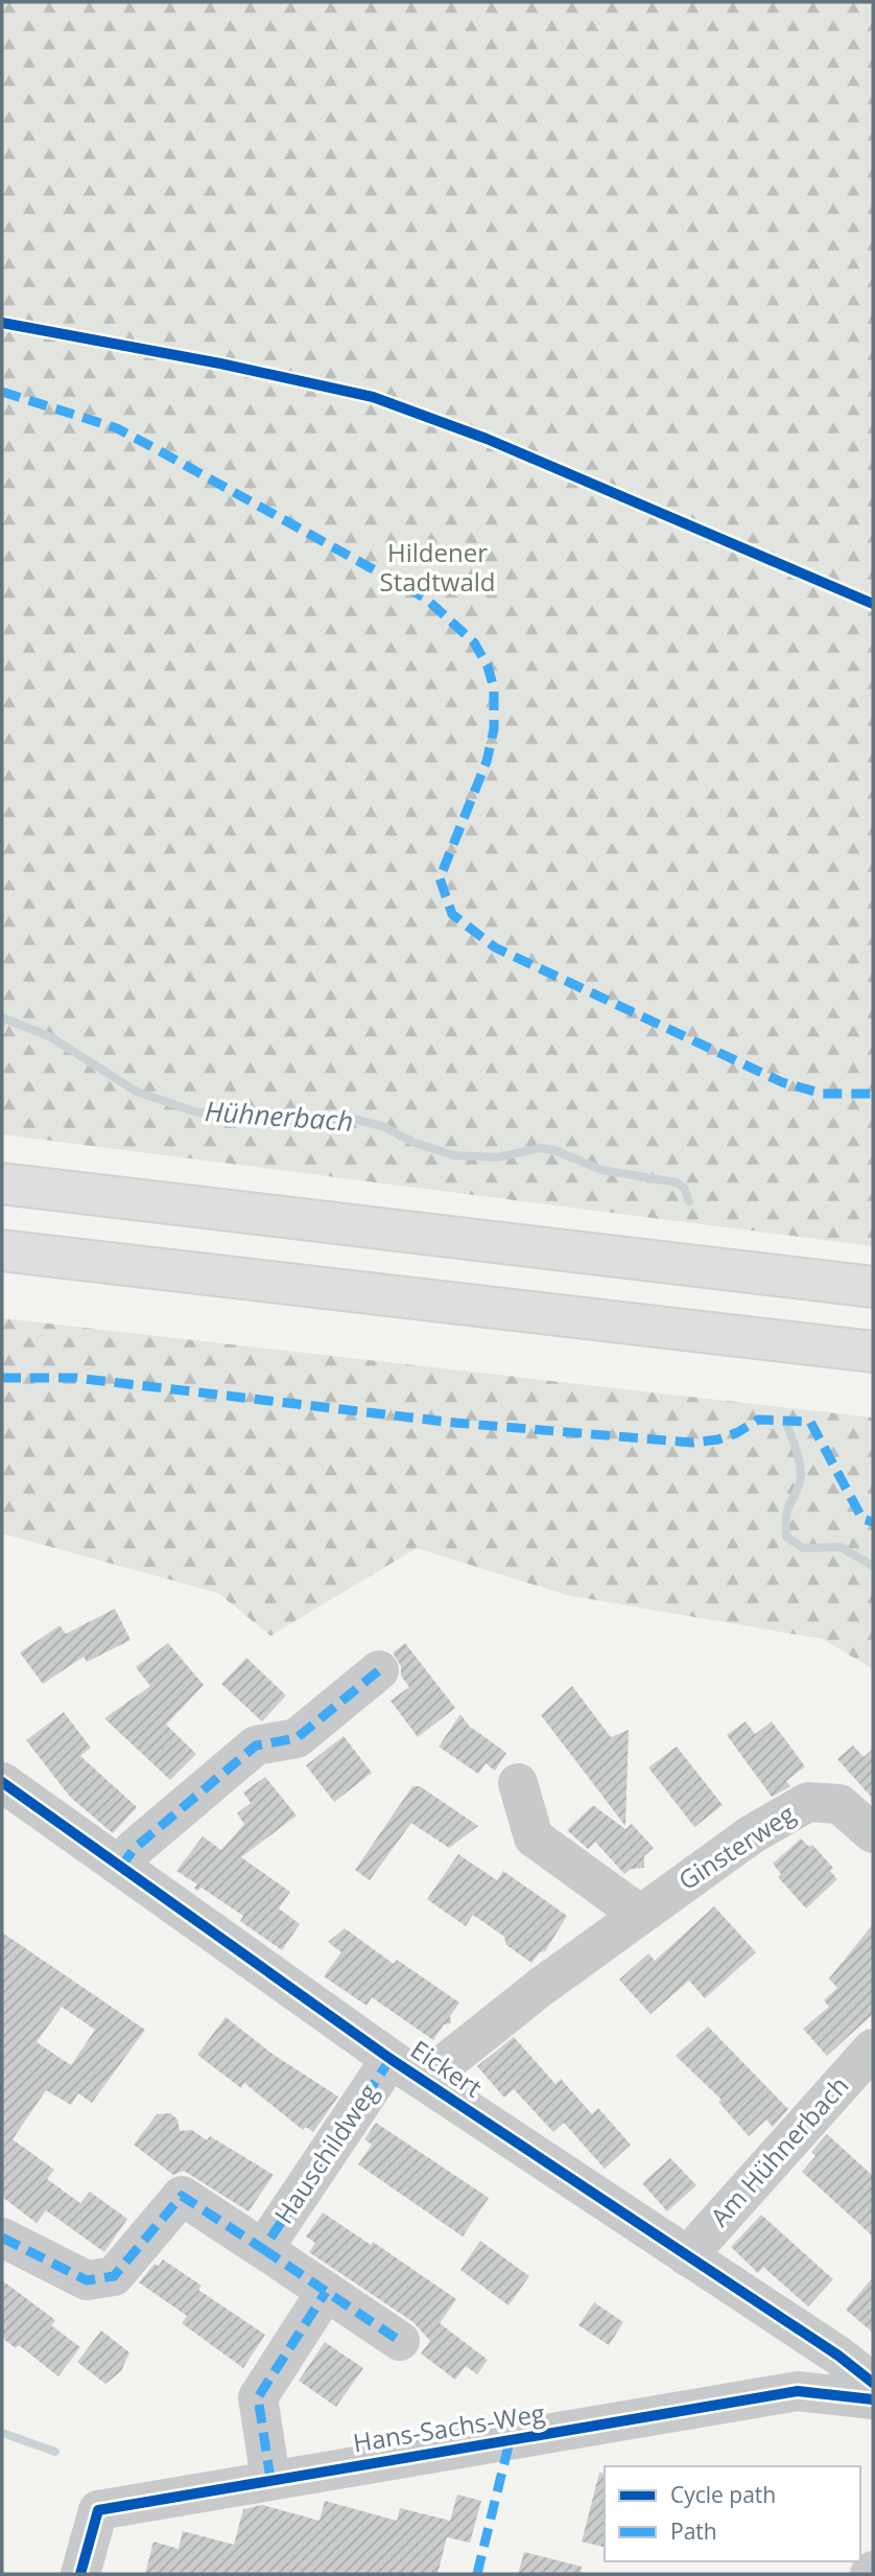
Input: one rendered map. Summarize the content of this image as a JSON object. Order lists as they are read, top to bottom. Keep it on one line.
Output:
{"streets":{"street":["Ginsterweg","Eickert","Am Hühnerbach","Hauschildweg","Hans-Sachs-Weg"]},"crossings":[["Ginsterweg","Eickert"],["Eickert","Am Hühnerbach"],["Eickert","Hauschildweg"]],"water":["Hühnerbach"],"parks":["Hildener Stadtwald"],"legend":["Cycle path","Path"]}
